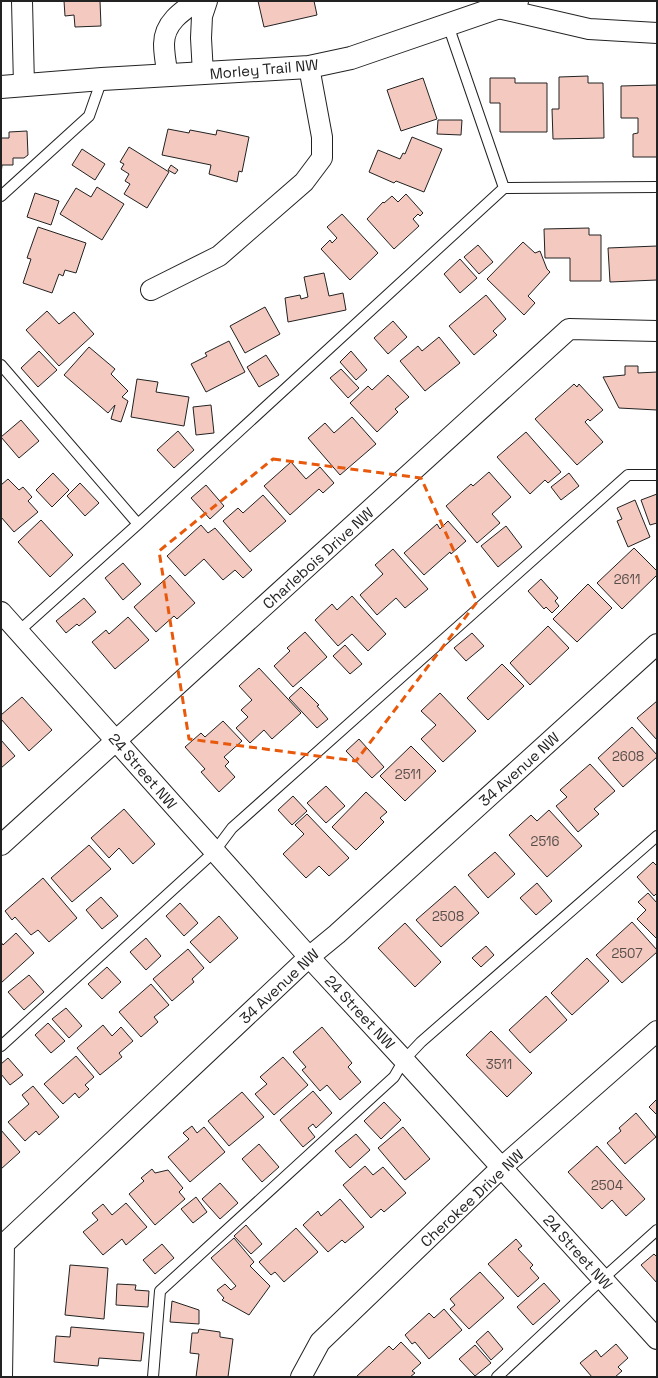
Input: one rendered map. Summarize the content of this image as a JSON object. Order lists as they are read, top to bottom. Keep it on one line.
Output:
{"streets":{"street":["Morley Trail NW","Charlebois Drive NW","34 Avenue NW","24 Street NW","Cherokee Drive NW"]},"crossings":[["Charlebois Drive NW","24 Street NW"],["34 Avenue NW","24 Street NW"],["24 Street NW","Cherokee Drive NW"]],"house_numbers":["2611","2608","2511","2516","2508","2507","3511","2504"]}
